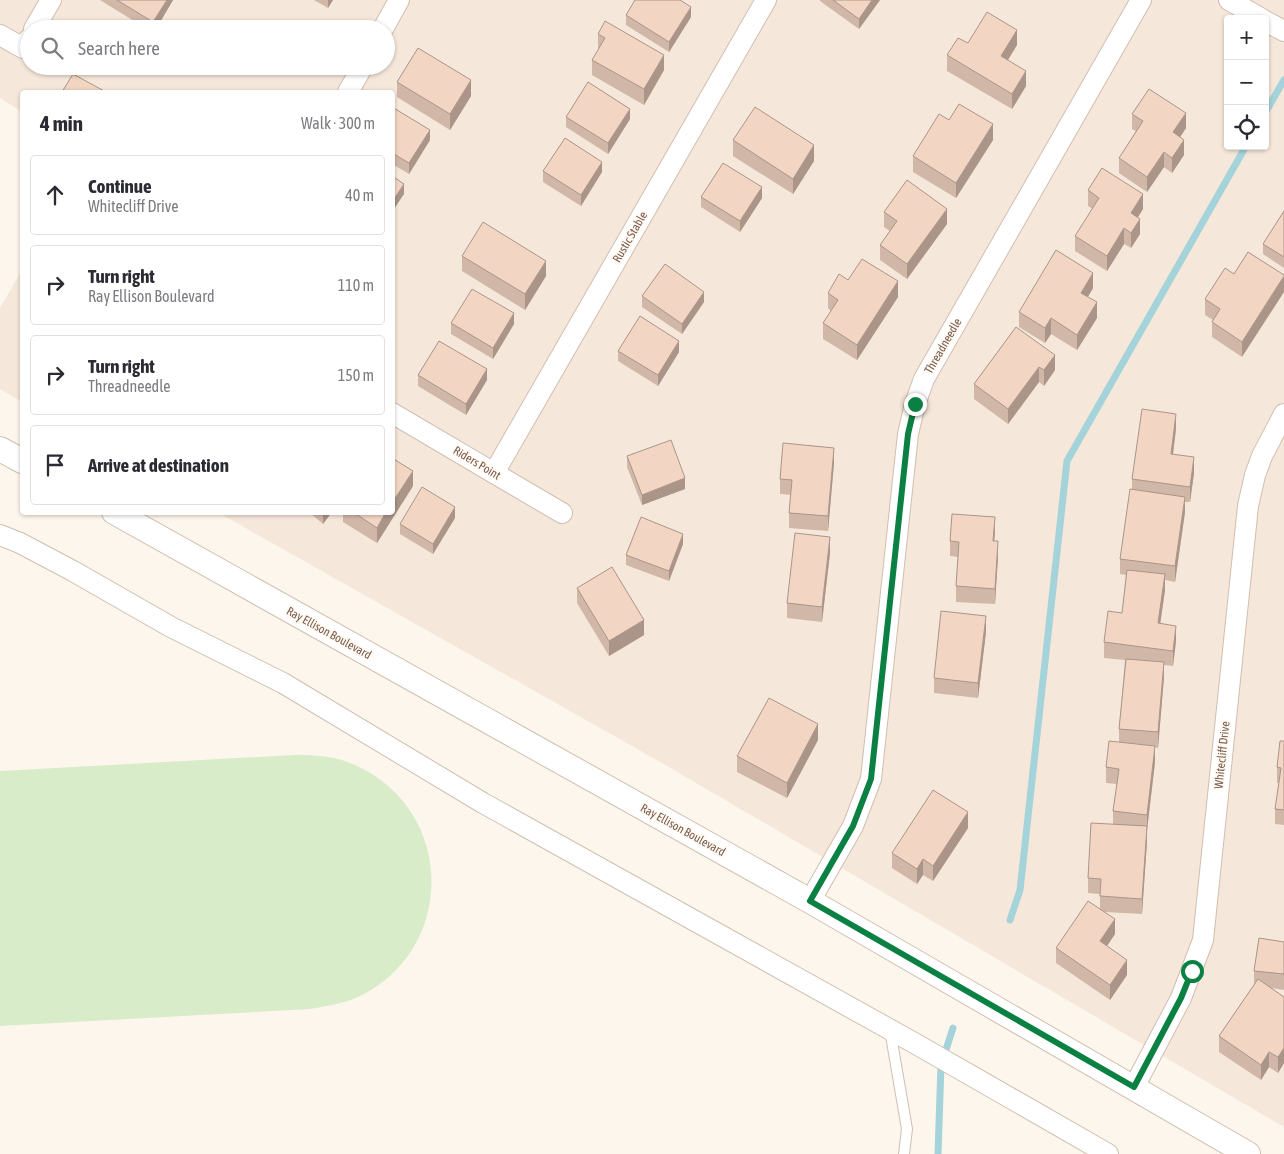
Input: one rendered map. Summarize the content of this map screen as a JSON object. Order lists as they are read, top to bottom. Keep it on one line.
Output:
{"streets":{"street":["Rustic Stable","Threadneedle","Riders Point","Ray Ellison Boulevard","Whitecliff Drive"]},"crossings":[["Rustic Stable","Riders Point"],["Threadneedle","Ray Ellison Boulevard"],["Ray Ellison Boulevard","Whitecliff Drive"]],"page":{"map_buttons":["+","−"],"search":"Search here","heading":["4 min","Walk · 300 m"],"list":[["Continue","Whitecliff Drive","40 m"],["Turn right","Ray Ellison Boulevard","110 m"],["Turn right","Threadneedle","150 m"],"Arrive at destination"]}}
